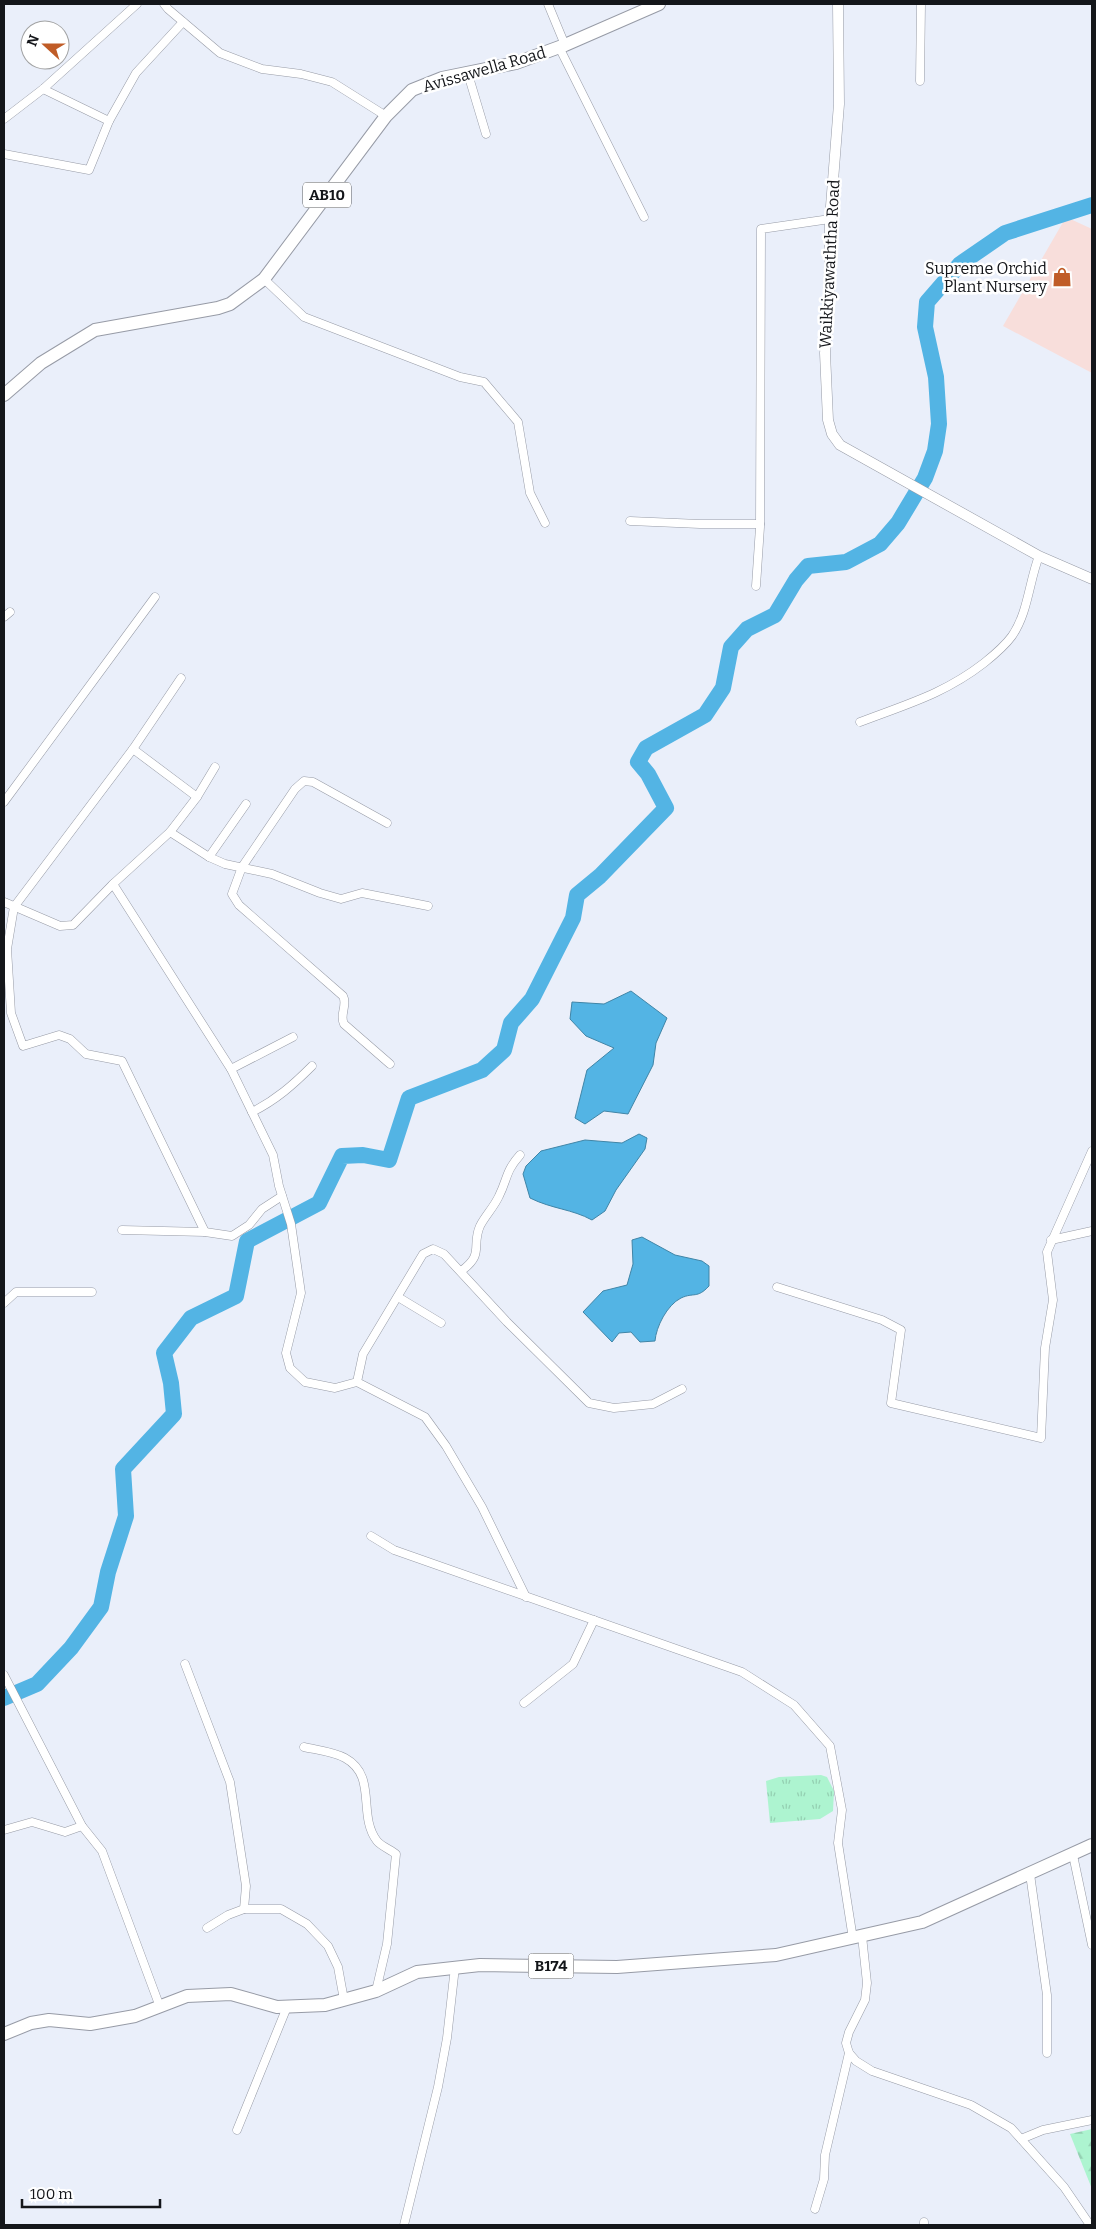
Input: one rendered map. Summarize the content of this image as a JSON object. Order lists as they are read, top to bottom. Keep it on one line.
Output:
{"streets":{"main road":["Avissawella Road","AB10","B174"],"street":["Waikkiyawaththa Road"]},"places":{"shop":["Supreme Orchid Plant Nursery"]},"scale_bar":"100 m","north":"left"}
